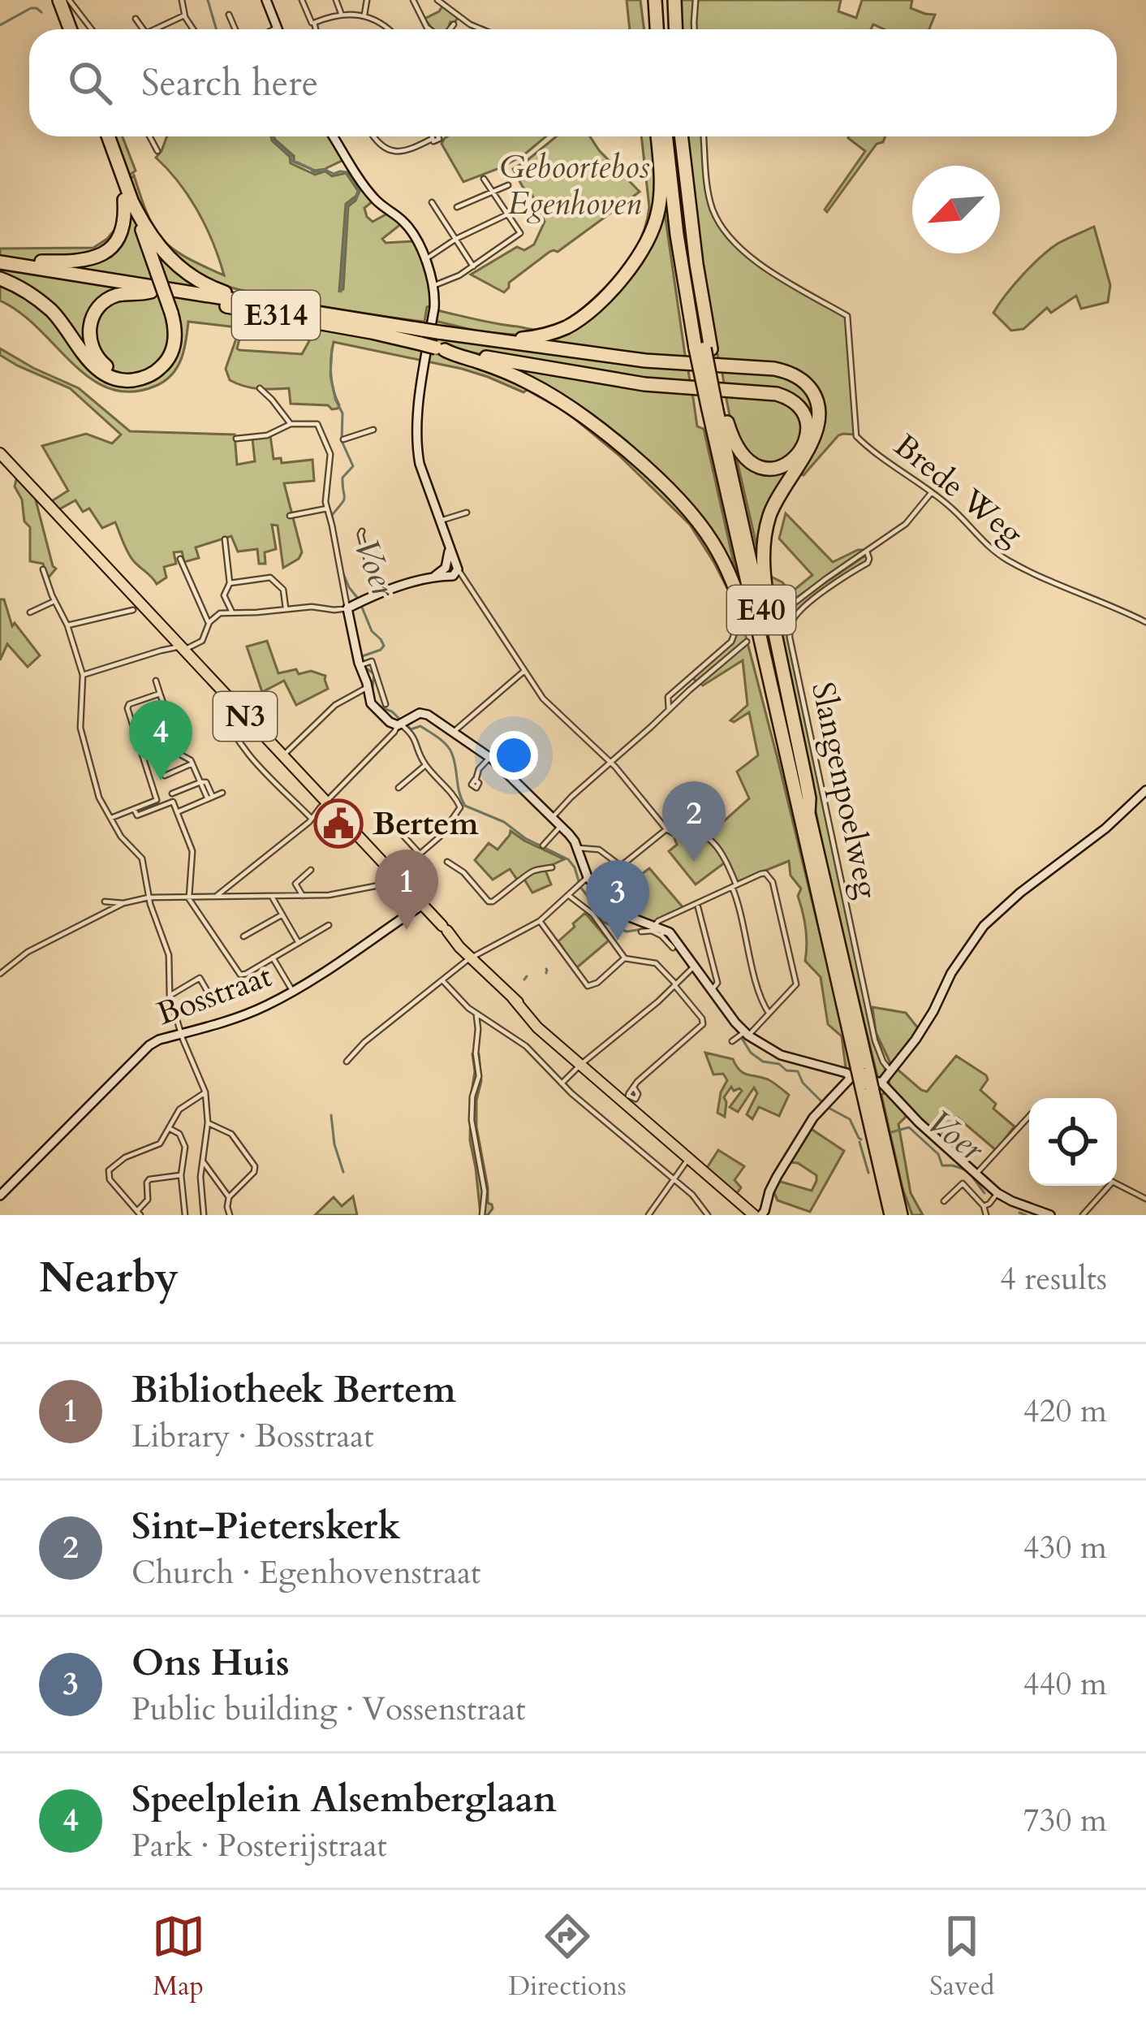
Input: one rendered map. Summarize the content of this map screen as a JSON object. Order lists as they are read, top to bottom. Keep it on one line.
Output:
{"streets":{"highway":["E314","E40"],"main road":["N3"],"street":["Brede Weg","Slangenpoelweg","Bosstraat"]},"crossings":[["E314","E40"],["N3","Bosstraat"]],"water":["Voer"],"parks":["Geboortebos Egenhoven"],"places":{"public building":["Bertem"]},"north":"bottom left","page":{"search":"Search here","pins":["4","2","1","3"],"heading":["Nearby","4 results"],"list":[{"mark":"1","name":"Bibliotheek Bertem","note":"Library · Bosstraat","value":"420 m"},{"mark":"2","name":"Sint-Pieterskerk","note":"Church · Egenhovenstraat","value":"430 m"},{"mark":"3","name":"Ons Huis","note":"Public building · Vossenstraat","value":"440 m"},{"mark":"4","name":"Speelplein Alsemberglaan","note":"Park · Posterijstraat","value":"730 m"}],"nav":["Map","Directions","Saved"]}}
